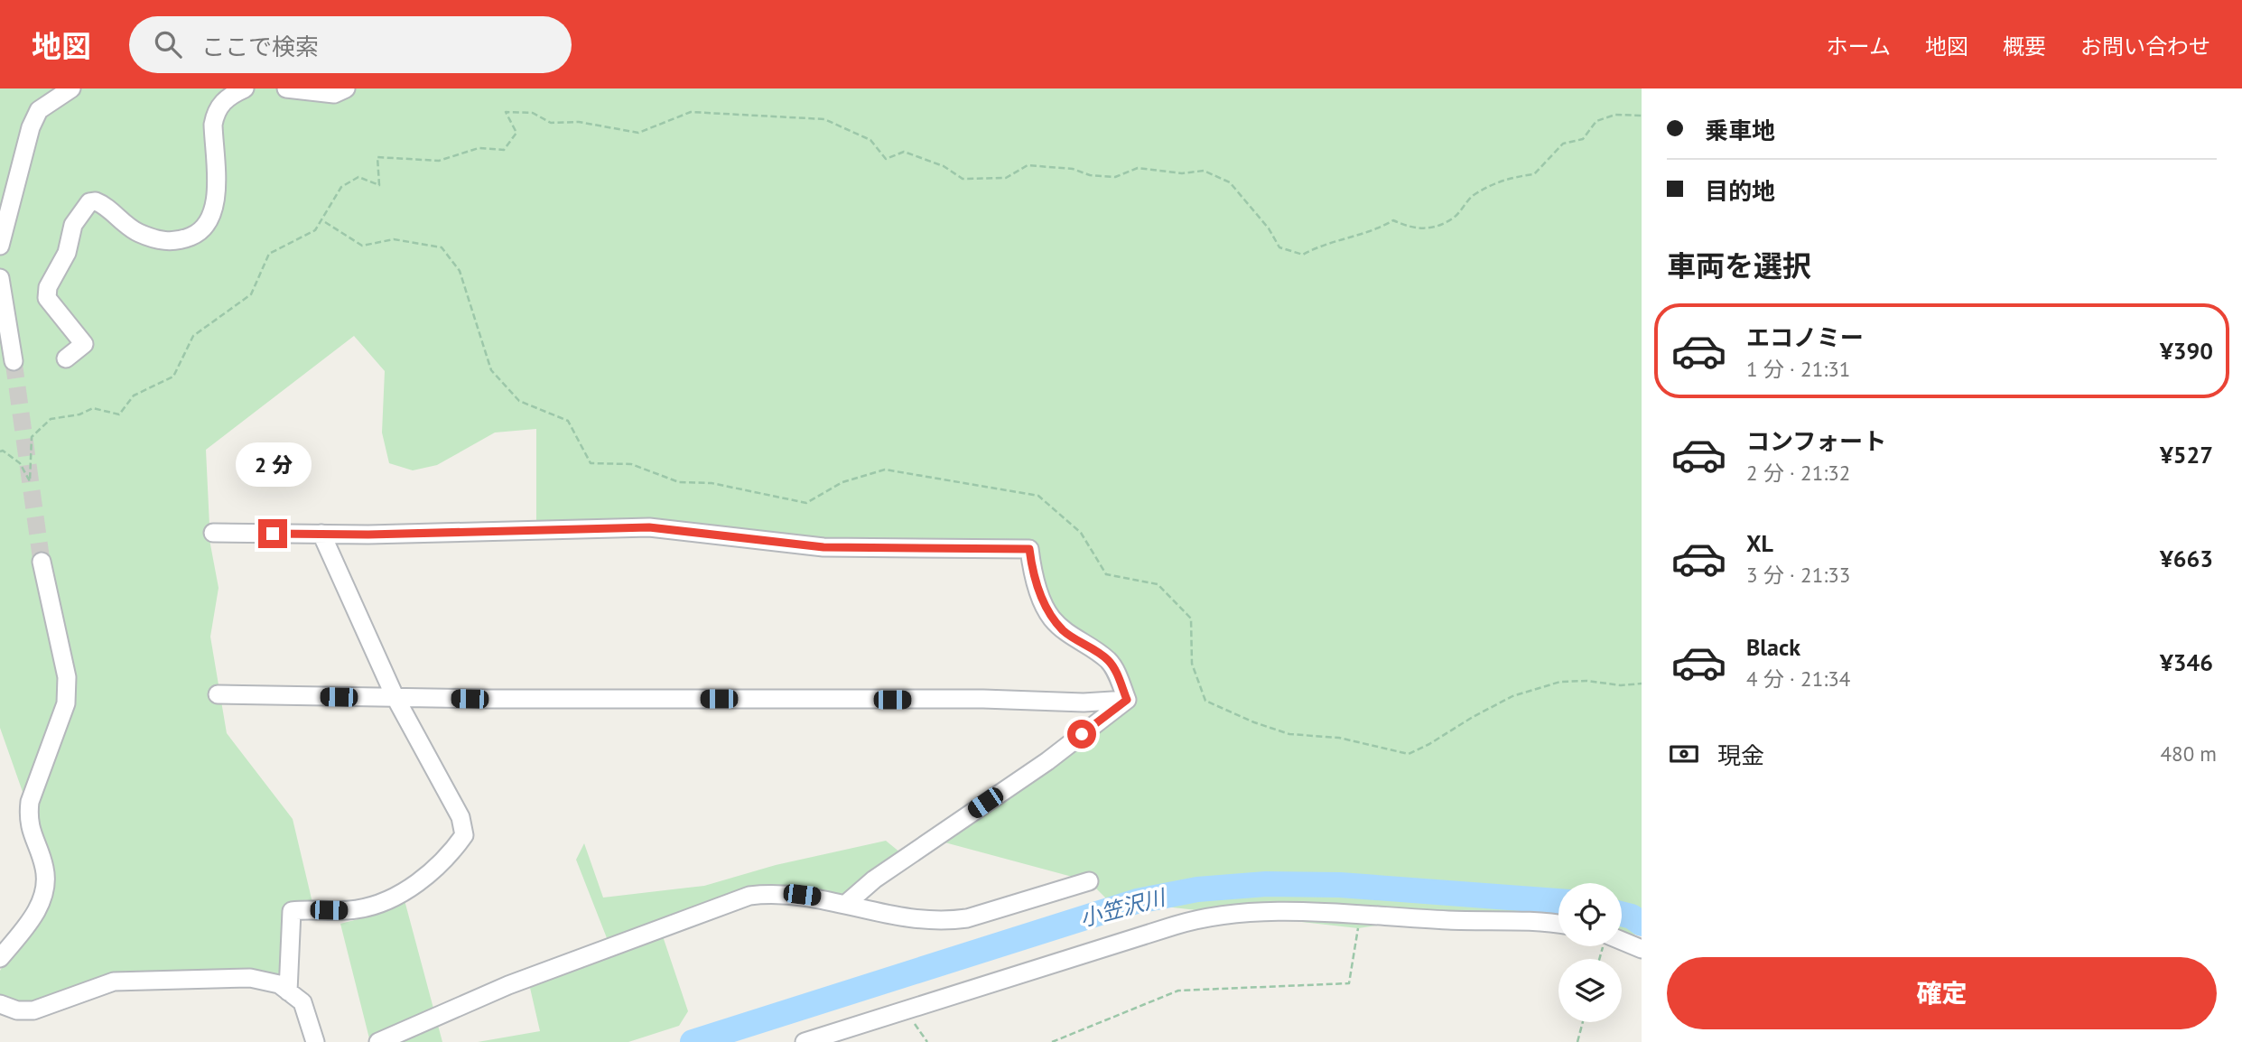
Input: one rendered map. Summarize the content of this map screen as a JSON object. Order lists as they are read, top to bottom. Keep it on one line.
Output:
{"water":["小笠沢川"],"page":{"header":"地図","search":"ここで検索","nav":["ホーム","地図","概要","お問い合わせ"],"banner":["乗車地","目的地"],"heading":"車両を選択","list":[{"name":"エコノミー","note":"1 分 · 21:31","value":"¥390"},{"name":"コンフォート","note":"2 分 · 21:32","value":"¥527"},{"name":"XL","note":"3 分 · 21:33","value":"¥663"},{"name":"Black","note":"4 分 · 21:34","value":"¥346"}],"bubble":"2 分","pay":["現金","480 m"],"buttons":"確定"}}
